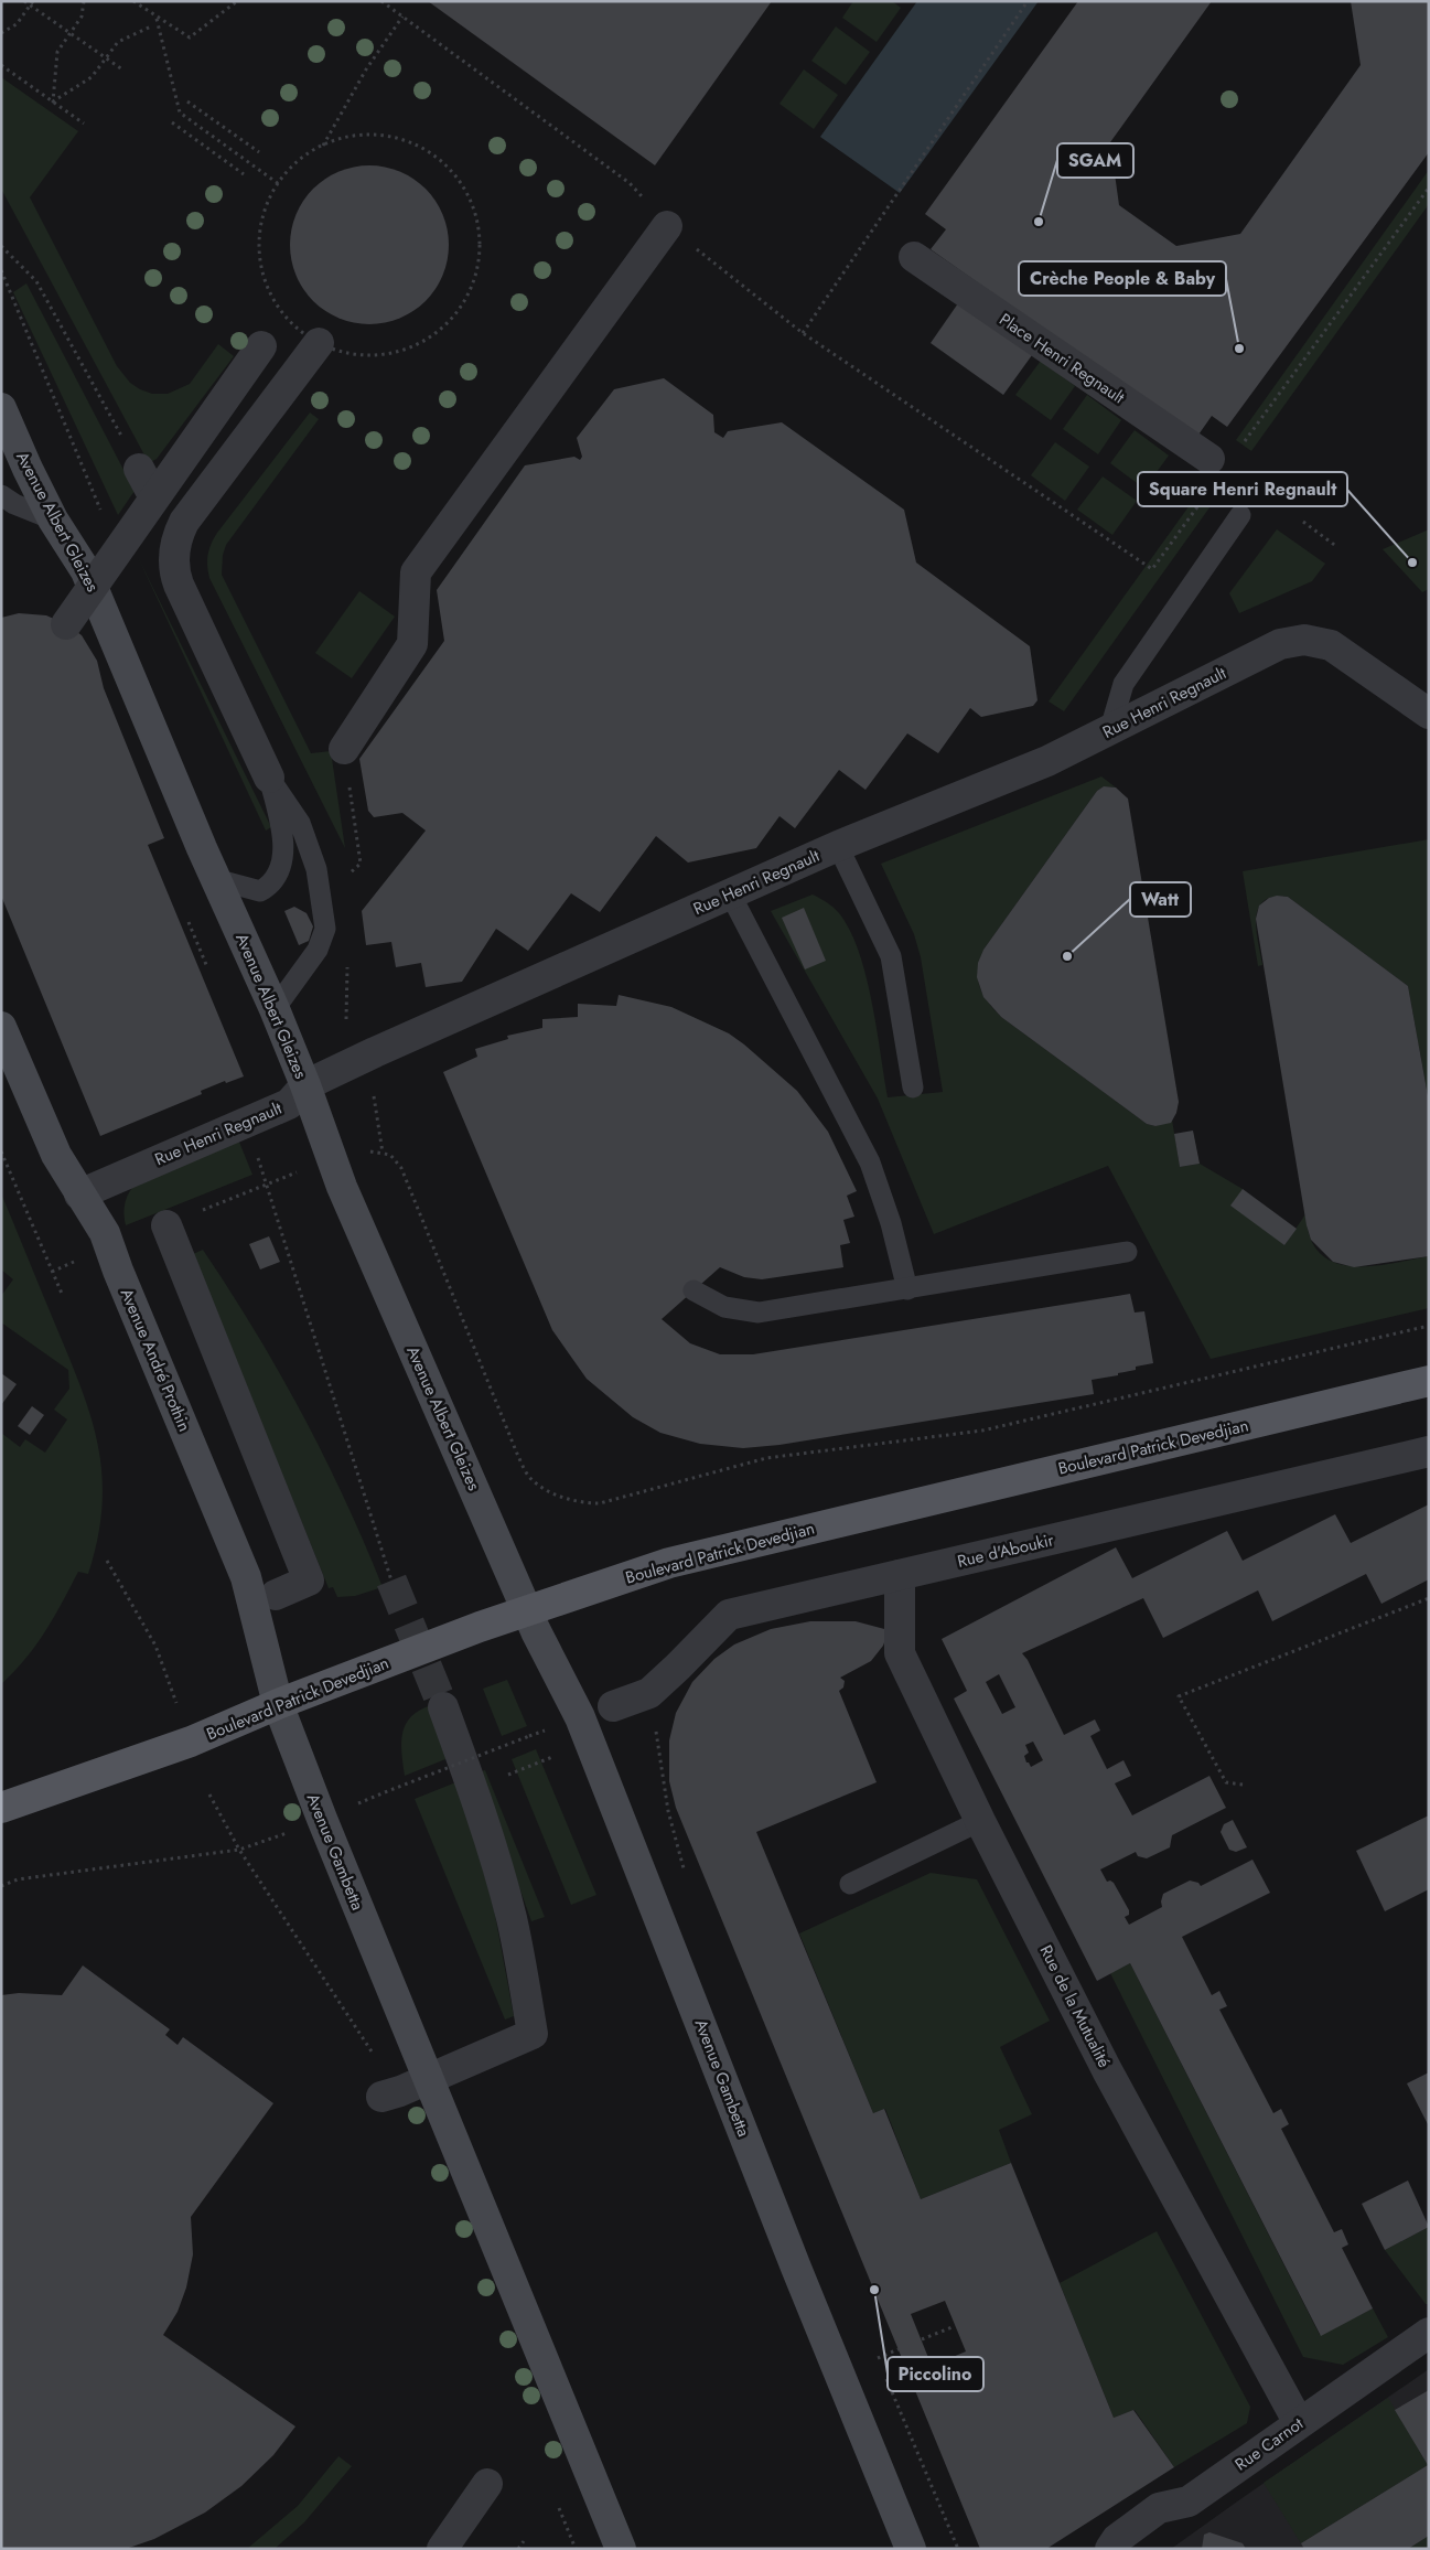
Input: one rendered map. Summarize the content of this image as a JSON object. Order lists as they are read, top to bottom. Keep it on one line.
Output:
{"streets":{"main road":["Avenue Albert Gleizes","Avenue André Prothin","Boulevard Patrick Devedjian","Avenue Gambetta"],"street":["Place Henri Regnault","Rue Henri Regnault","Rue d'Aboukir","Rue de la Mutualité","Rue Carnot"]},"crossings":[["Avenue Albert Gleizes","Rue Henri Regnault"],["Avenue Albert Gleizes","Boulevard Patrick Devedjian"],["Avenue Albert Gleizes","Avenue Gambetta"],["Rue Henri Regnault","Avenue André Prothin"],["Avenue André Prothin","Boulevard Patrick Devedjian"],["Avenue André Prothin","Avenue Gambetta"],["Boulevard Patrick Devedjian","Avenue Gambetta"],["Rue d'Aboukir","Rue de la Mutualité"],["Rue de la Mutualité","Rue Carnot"]],"places":["SGAM","Crèche People & Baby","Square Henri Regnault","Watt","Piccolino"]}
